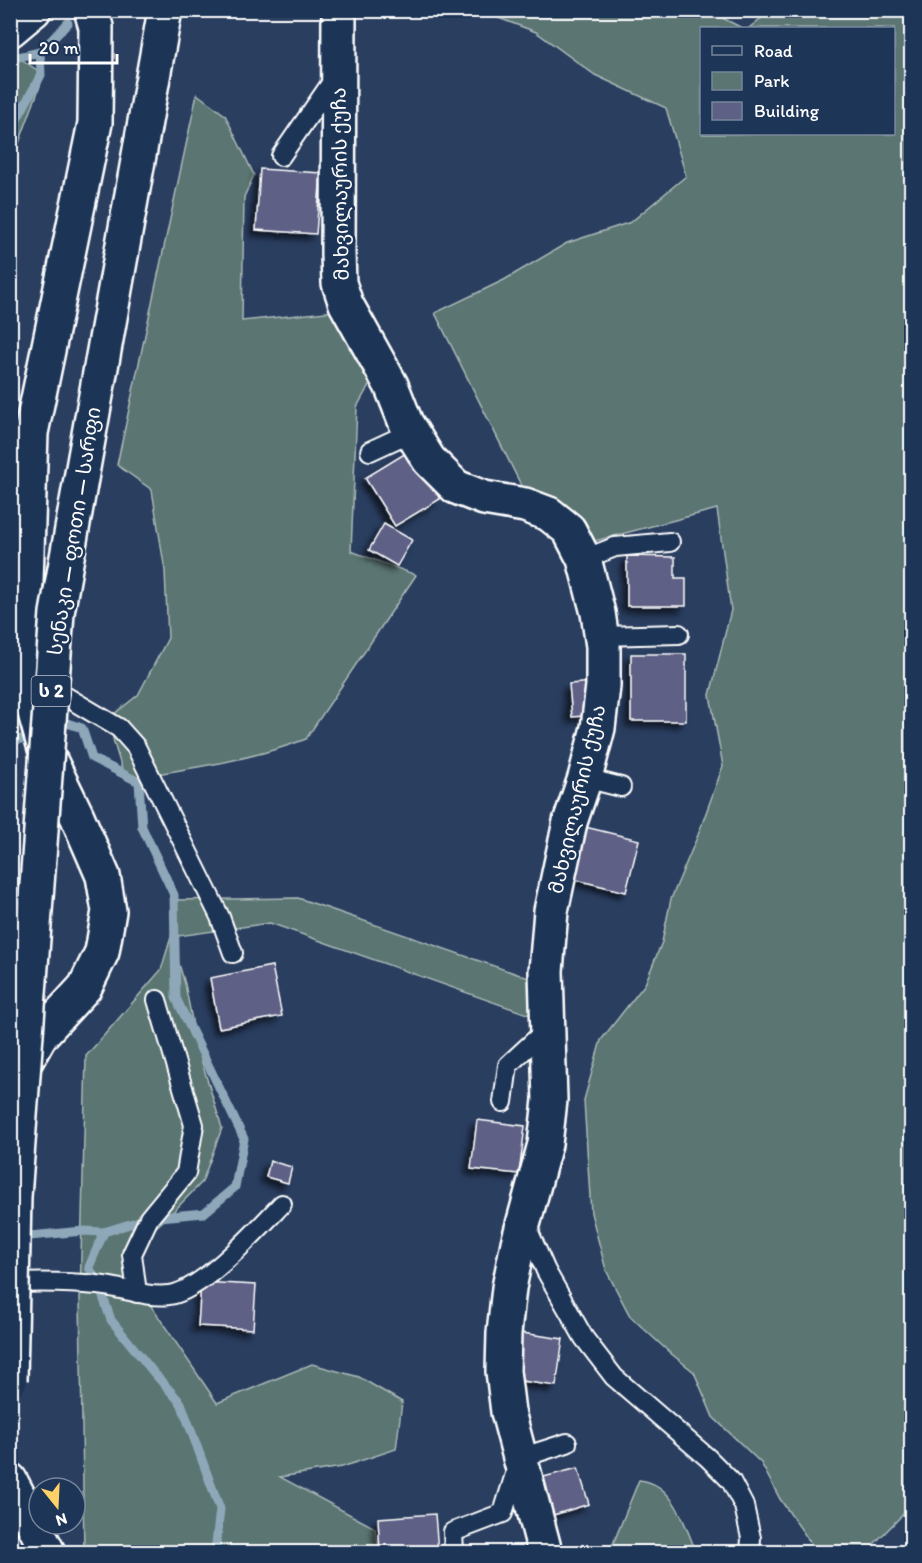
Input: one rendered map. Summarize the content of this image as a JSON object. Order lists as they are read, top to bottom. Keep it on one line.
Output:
{"streets":{"main road":["მახვილაურის ქუჩა","სენაკი — ფოთი — სარფი","ს 2"]},"legend":["Road","Park","Building"],"scale_bar":"20 m","north":"bottom"}
